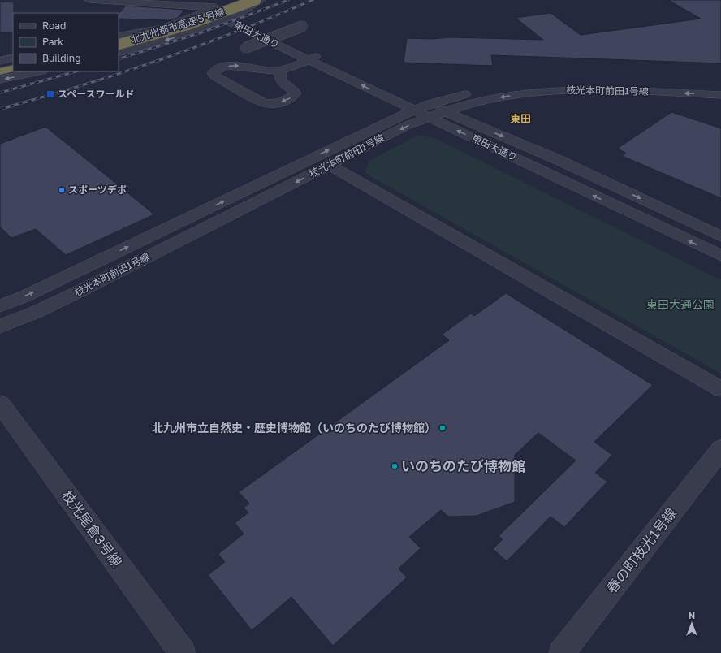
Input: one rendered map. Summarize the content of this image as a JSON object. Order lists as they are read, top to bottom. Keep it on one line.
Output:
{"streets":{"street":["東田大通り","枝光本町前田1号線","枝光尾倉3号線","春の町枝光1号線"]},"crossings":[["東田大通り","枝光本町前田1号線"]],"districts":["東田"],"parks":["東田大通公園"],"places":{"transit":["スペースワールド"],"other":["スポーツデポ","北九州市立自然史・歴史博物館（いのちのたび博物館）","いのちのたび博物館"]},"legend":["Road","Park","Building"],"north":"top"}
